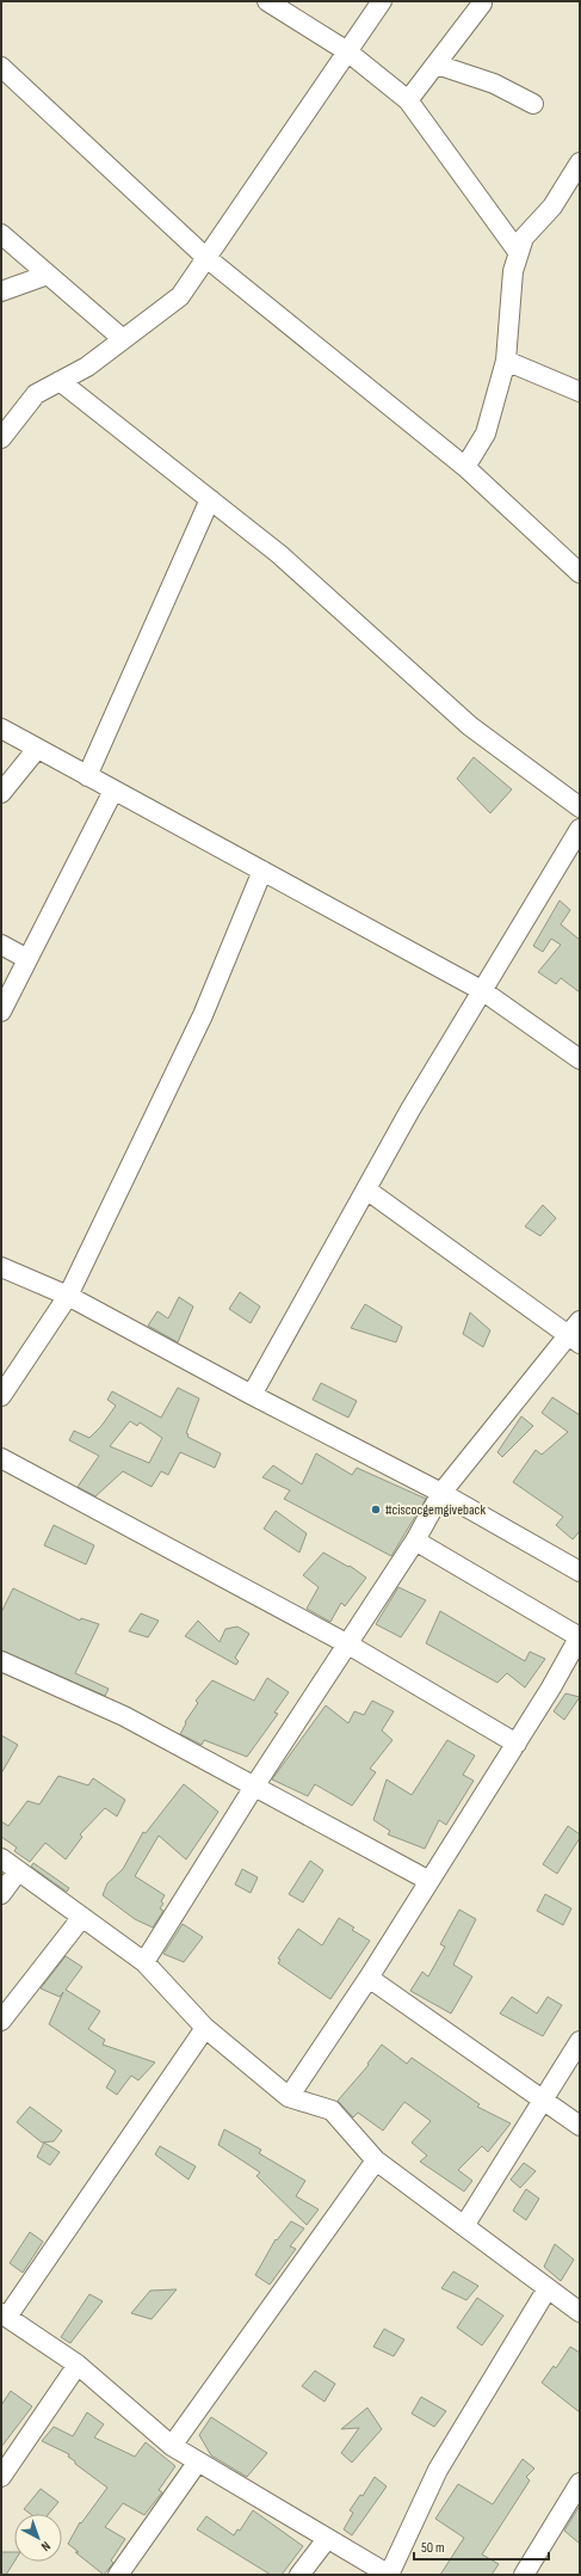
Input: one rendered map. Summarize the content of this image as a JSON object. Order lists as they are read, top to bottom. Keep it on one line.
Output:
{"places":["#ciscocgemgiveback"],"scale_bar":"50 m","north":"bottom right"}
